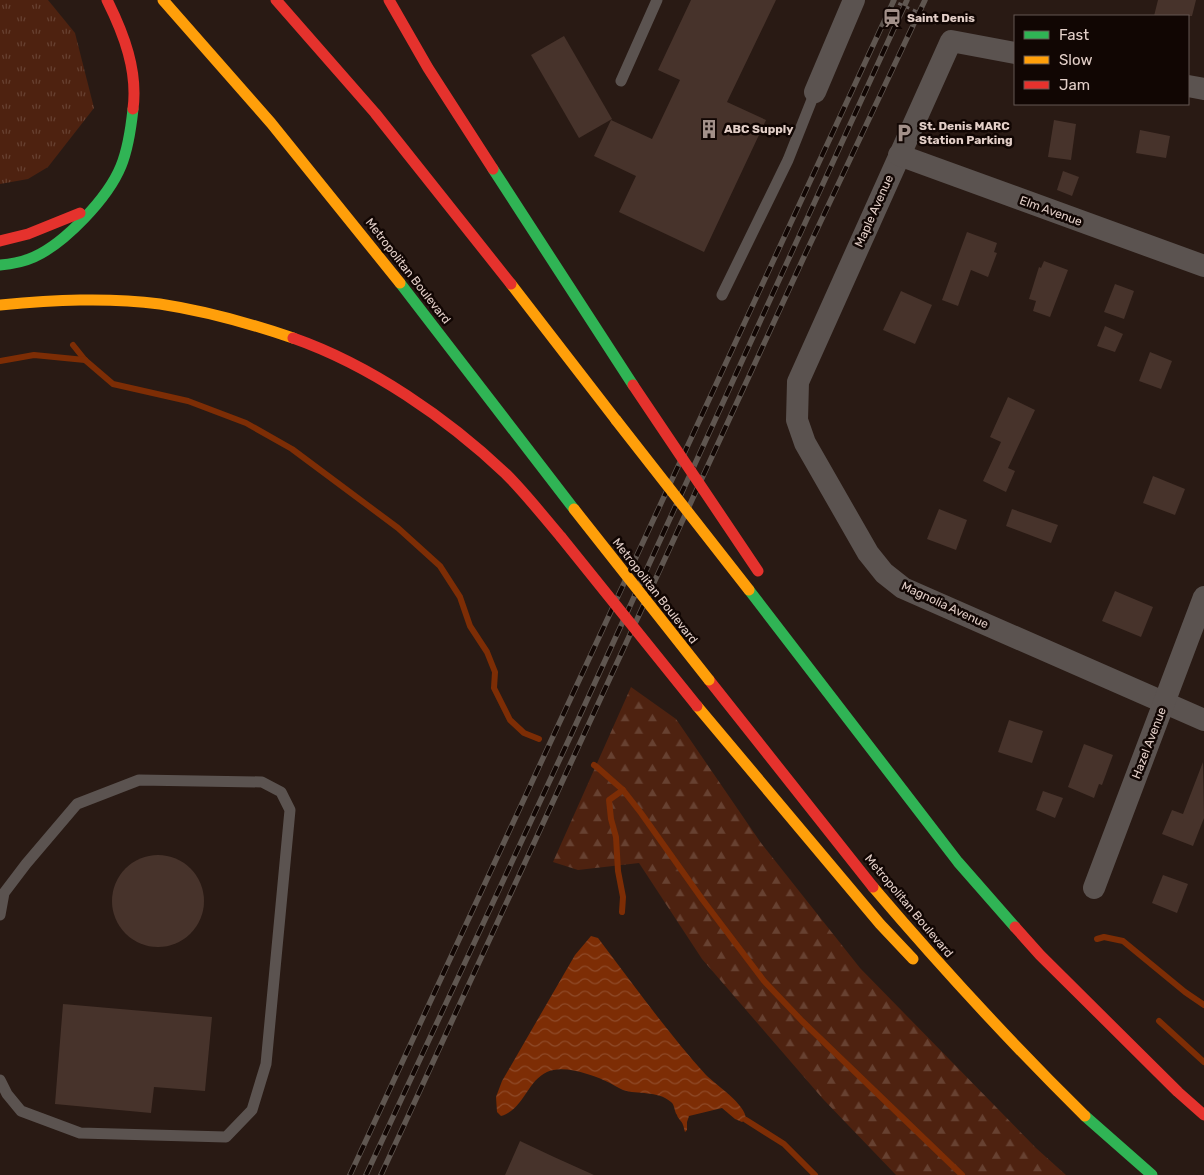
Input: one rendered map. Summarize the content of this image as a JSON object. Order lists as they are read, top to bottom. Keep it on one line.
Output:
{"streets":{"highway":["Metropolitan Boulevard"],"street":["Maple Avenue","Elm Avenue","Magnolia Avenue","Hazel Avenue"]},"crossings":[["Maple Avenue","Elm Avenue"],["Maple Avenue","Magnolia Avenue"],["Magnolia Avenue","Hazel Avenue"]],"places":{"station":["Saint Denis"],"building":["ABC Supply"],"parking":["St. Denis MARC Station Parking"]},"legend":["Fast","Slow","Jam"]}
